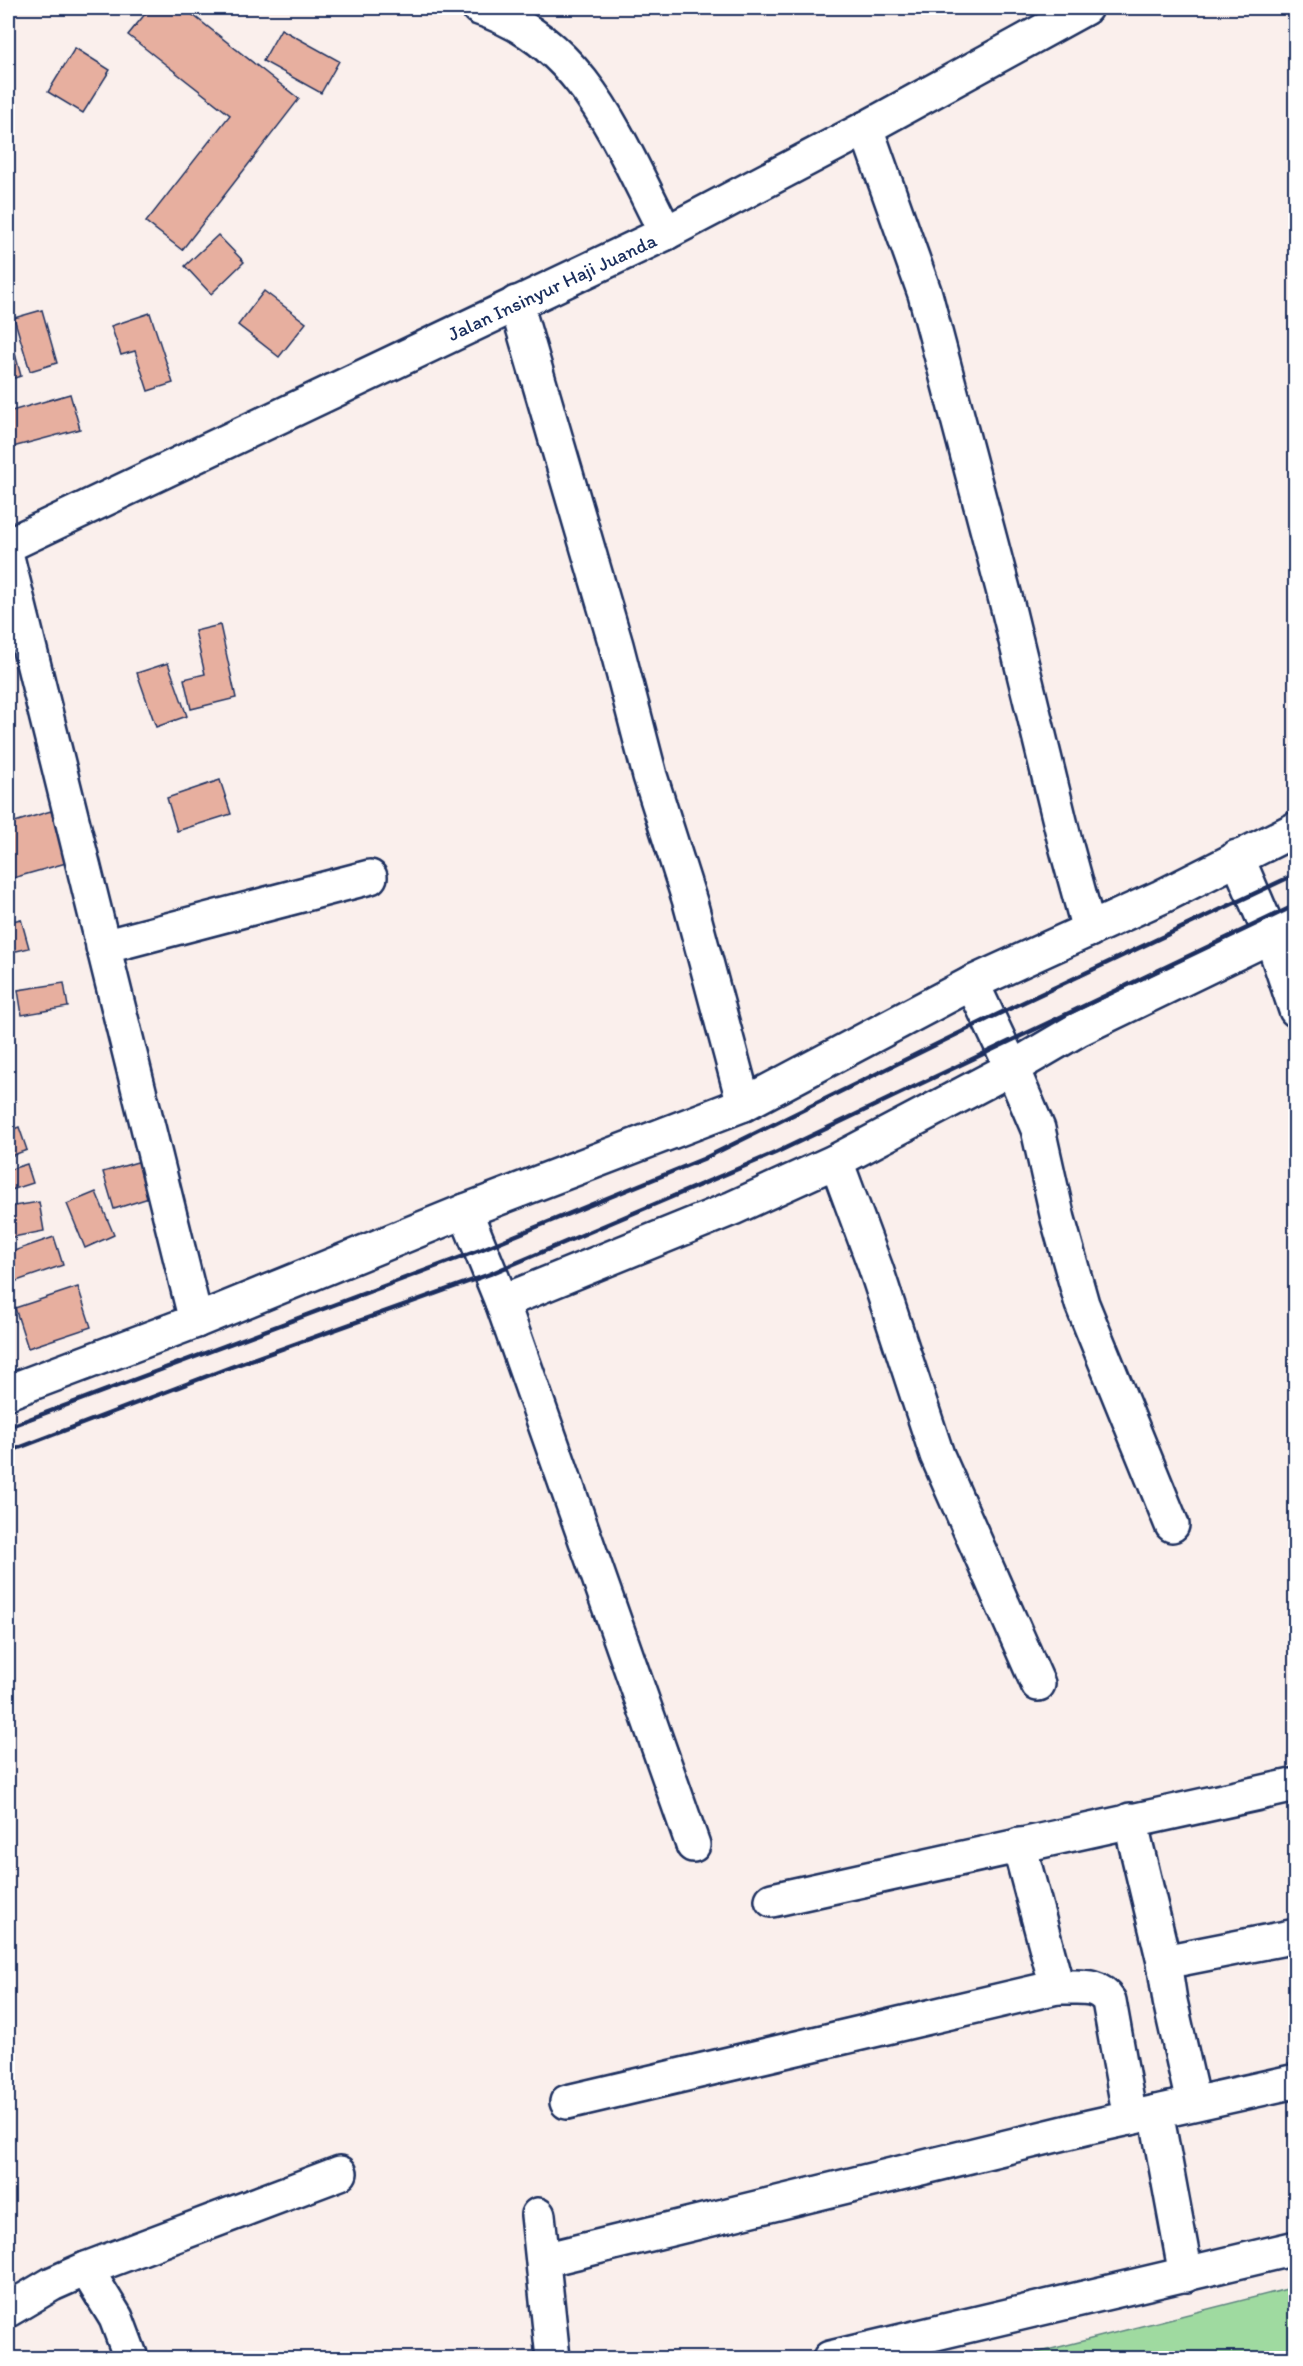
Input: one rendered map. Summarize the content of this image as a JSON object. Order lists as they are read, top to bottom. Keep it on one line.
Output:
{"streets":{"main road":["Jalan Insinyur Haji Juanda"]}}
